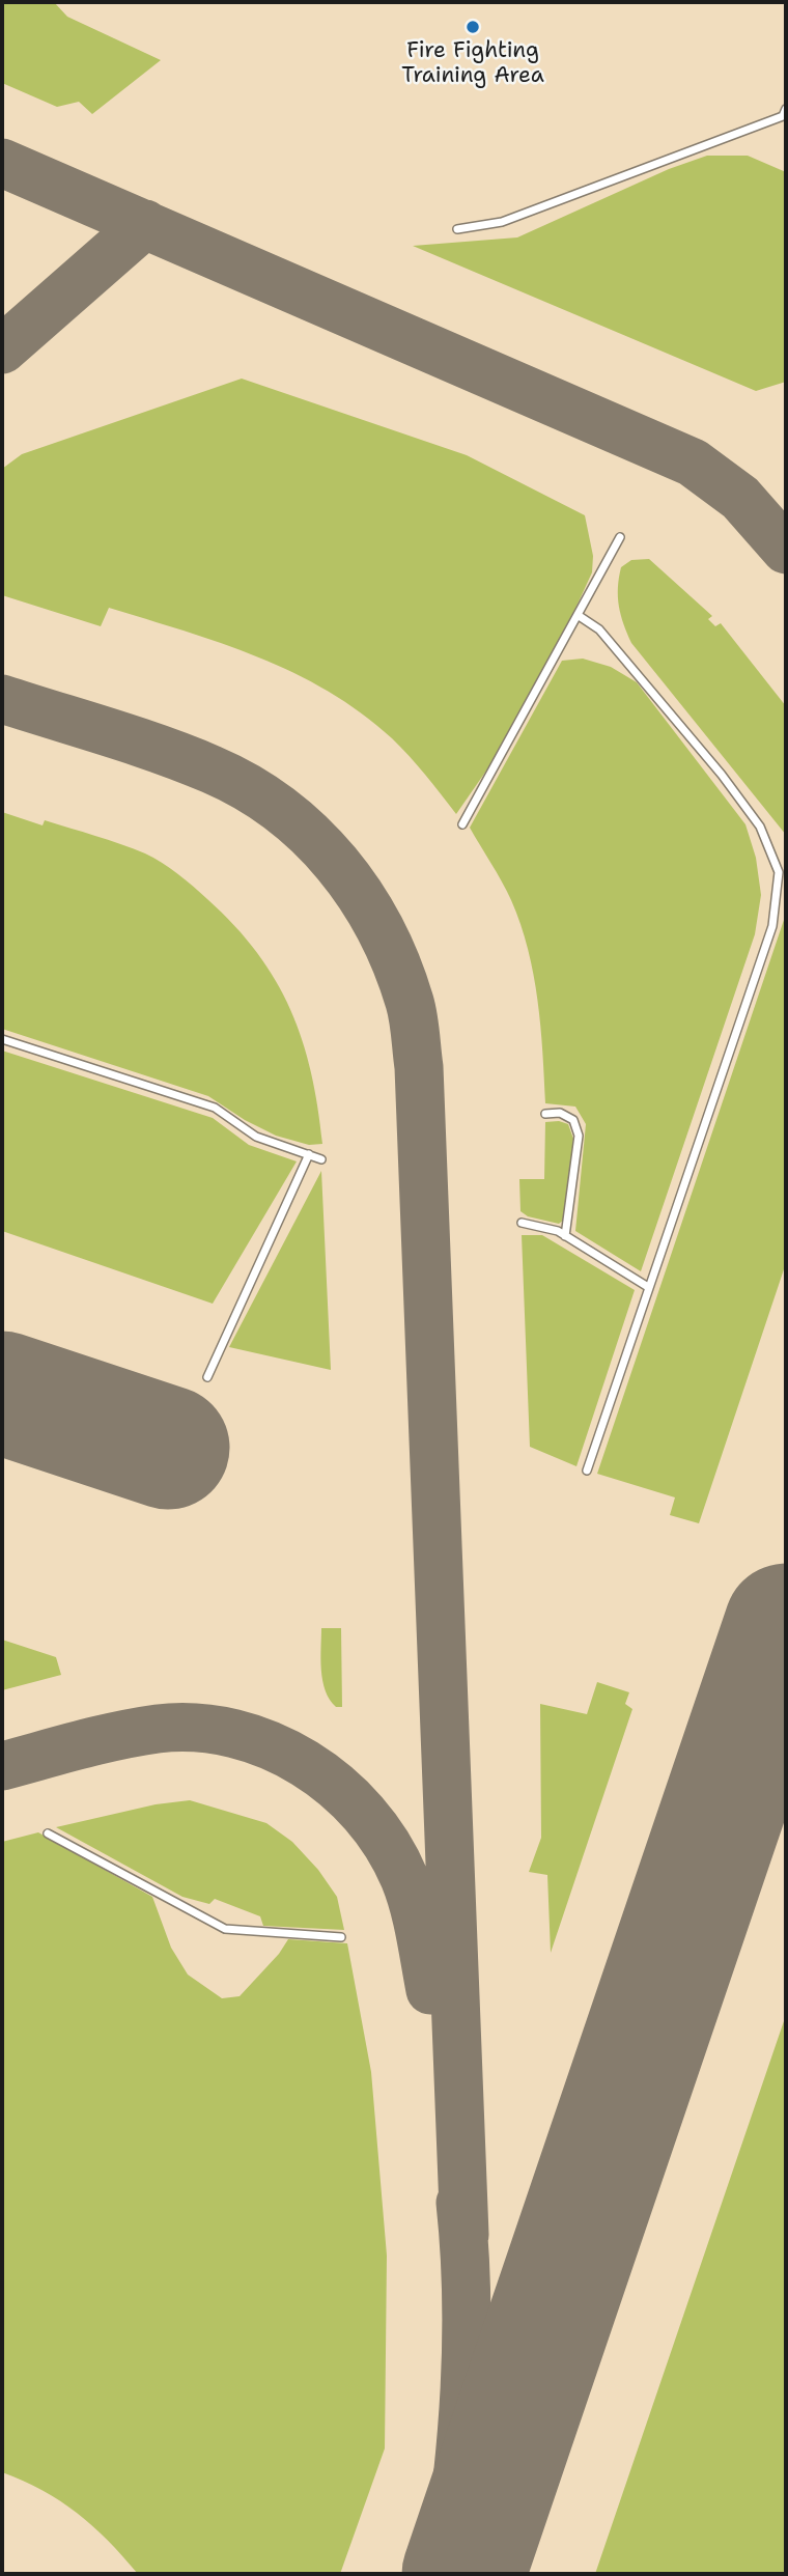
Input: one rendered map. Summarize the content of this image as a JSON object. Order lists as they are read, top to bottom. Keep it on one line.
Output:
{"places":["Fire Fighting Training Area"]}
